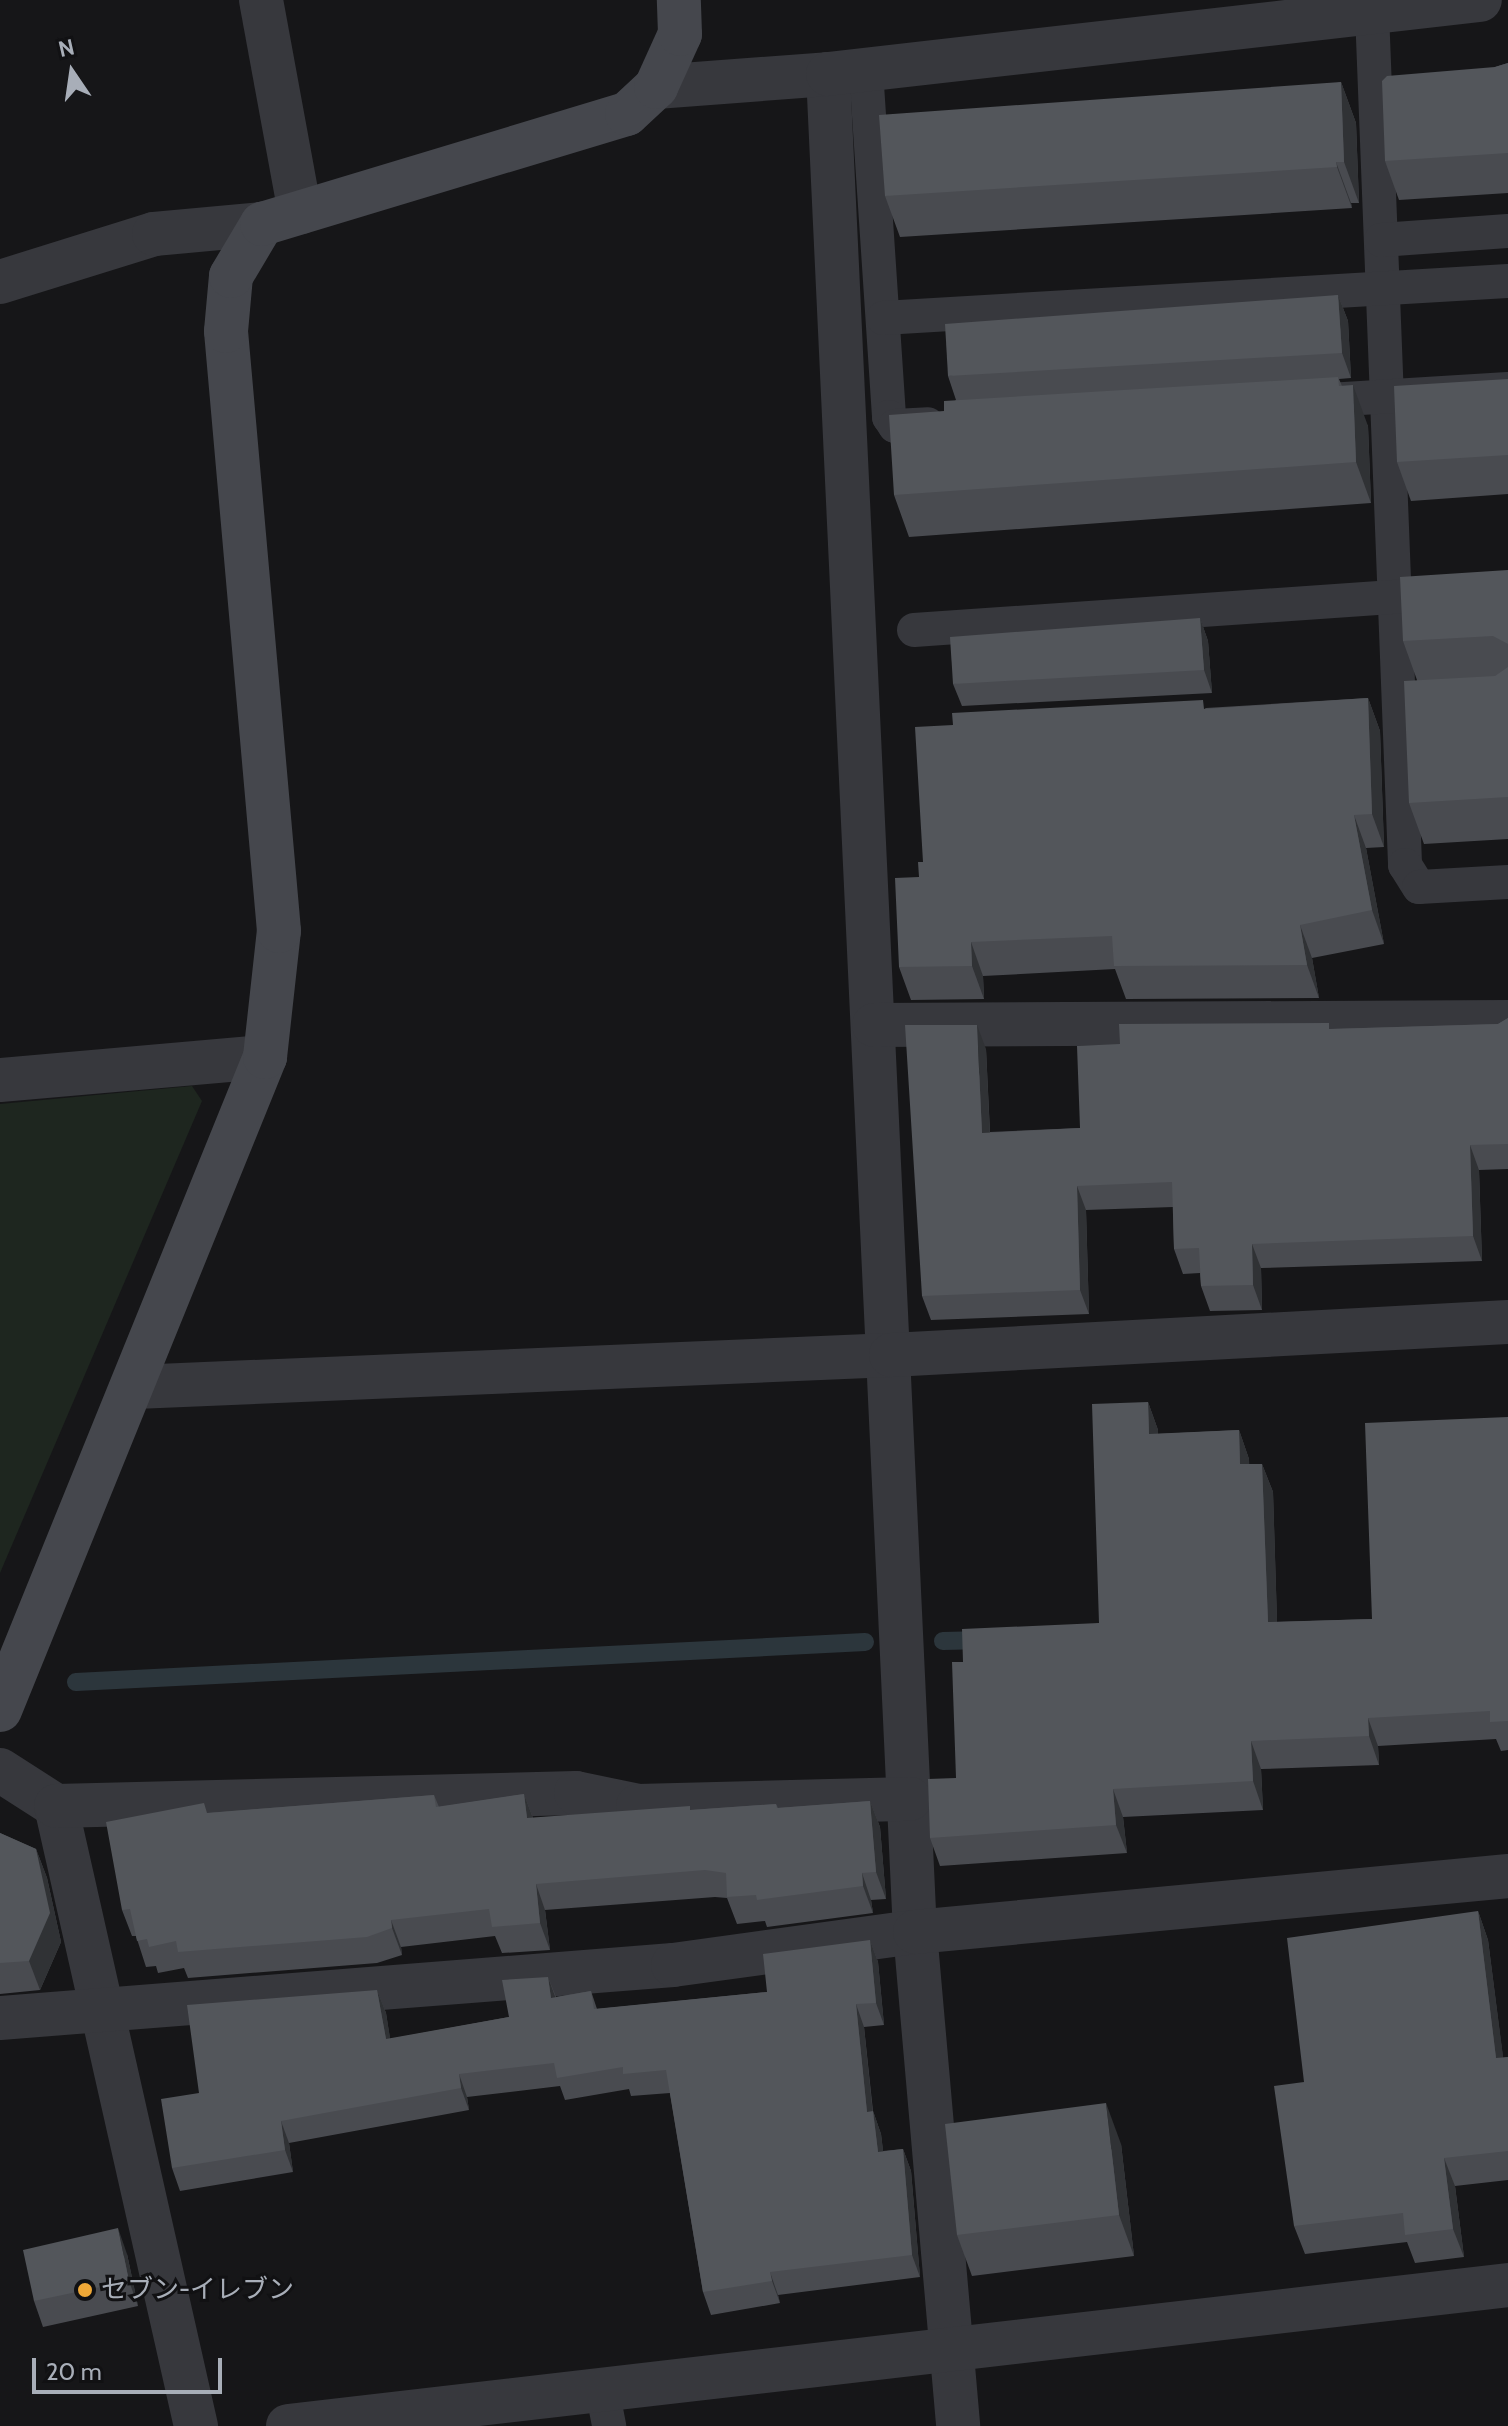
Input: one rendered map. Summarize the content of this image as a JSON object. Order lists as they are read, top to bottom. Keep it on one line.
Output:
{"places":["セブン-イレブン"],"scale_bar":"20 m","north":"top"}
